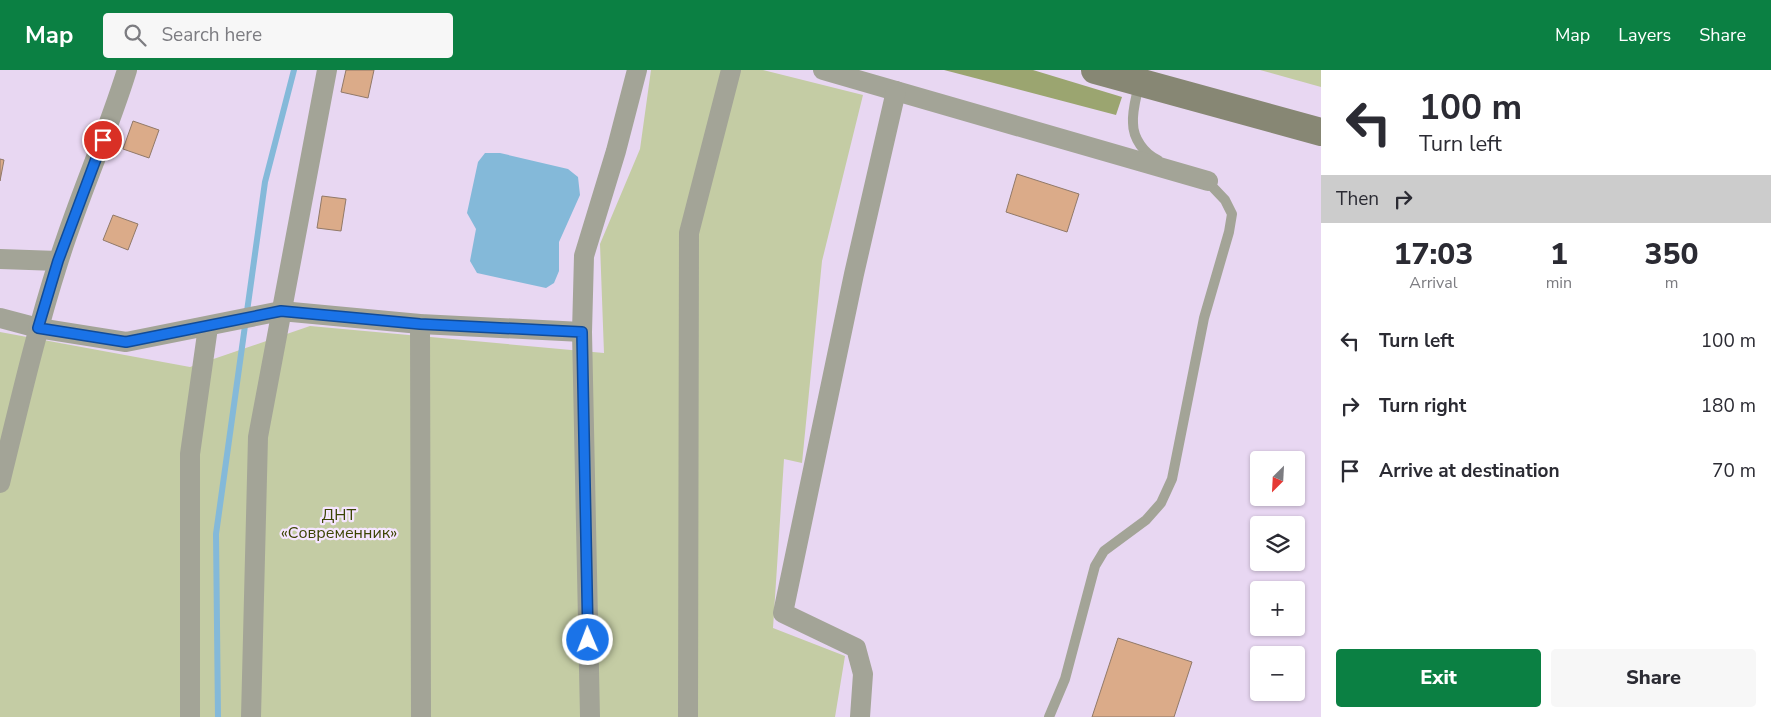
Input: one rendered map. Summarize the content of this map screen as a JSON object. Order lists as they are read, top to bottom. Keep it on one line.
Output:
{"parks":["ДНТ «Современник»"],"north":"bottom left","page":{"header":"Map","search":"Search here","nav":["Map","Layers","Share"],"turn":["100 m","Turn left"],"then":"Then","eta":["17:03","Arrival","1","min","350","m"],"list":[{"name":"Turn left","value":"100 m"},{"name":"Turn right","value":"180 m"},{"name":"Arrive at destination","value":"70 m"}],"map_buttons":["+","−"],"buttons":["Exit","Share"]}}
